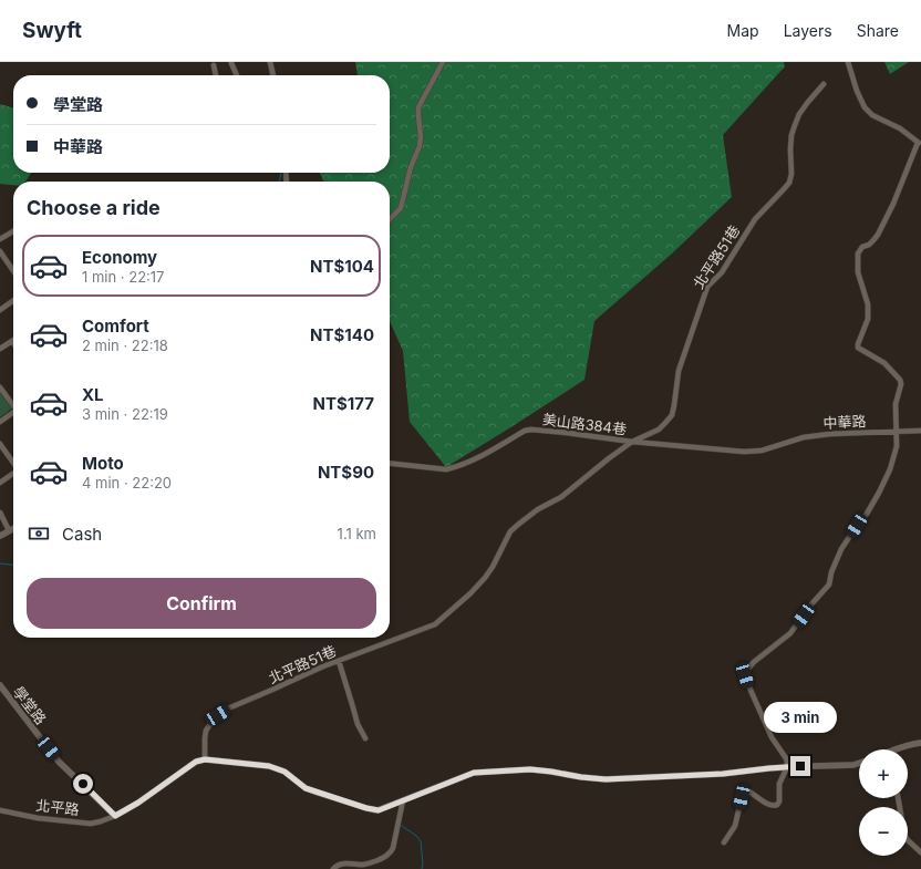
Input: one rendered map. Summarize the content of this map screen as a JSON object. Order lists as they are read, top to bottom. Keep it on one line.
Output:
{"streets":{"street":["北平路51巷","中華路","美山路384巷","學堂路","北平路"]},"crossings":[["北平路51巷","中華路"],["北平路51巷","美山路384巷"],["北平路51巷","北平路"],["中華路","美山路384巷"],["學堂路","北平路"]],"page":{"header":"Swyft","nav":["Map","Layers","Share"],"banner":["學堂路","中華路"],"heading":"Choose a ride","list":[{"name":"Economy","note":"1 min · 22:17","value":"NT$104"},{"name":"Comfort","note":"2 min · 22:18","value":"NT$140"},{"name":"XL","note":"3 min · 22:19","value":"NT$177"},{"name":"Moto","note":"4 min · 22:20","value":"NT$90"}],"pay":["Cash","1.1 km"],"buttons":"Confirm","bubble":"3 min","map_buttons":["+","−"]}}
